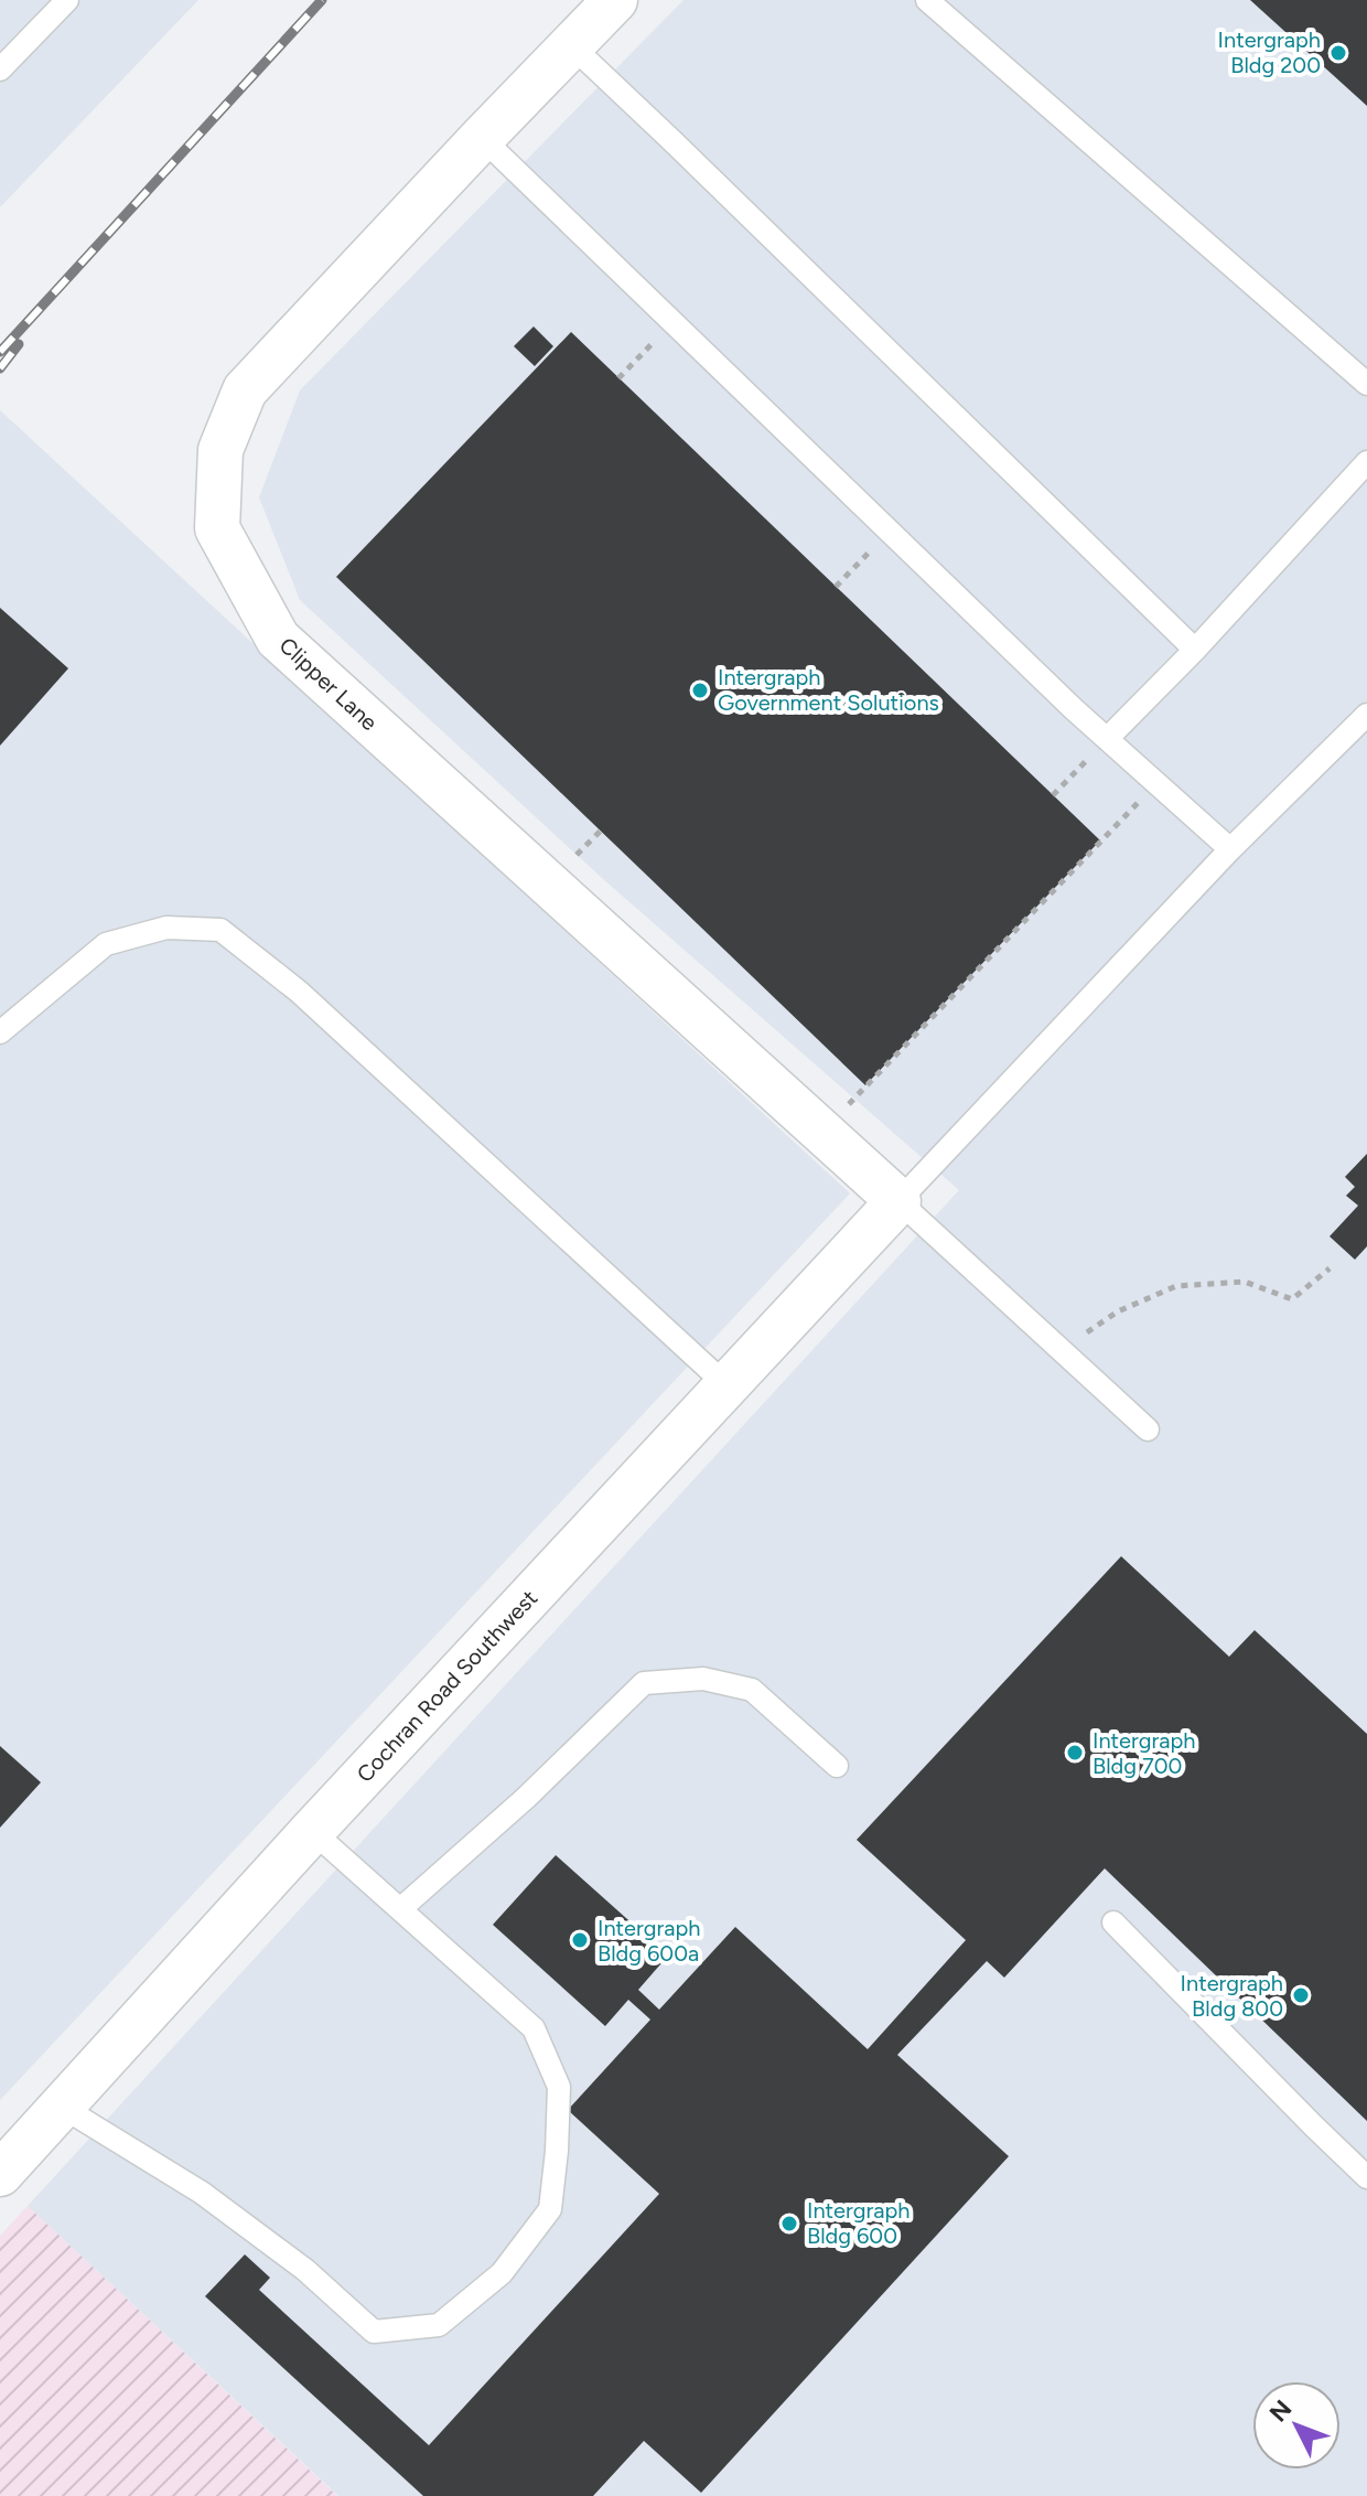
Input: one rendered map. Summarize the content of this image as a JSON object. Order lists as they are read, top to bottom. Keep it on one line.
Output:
{"streets":{"street":["Clipper Lane","Cochran Road Southwest"]},"crossings":[["Clipper Lane","Cochran Road Southwest"]],"places":["Intergraph Bldg 200","Intergraph Government Solutions","Intergraph Bldg 700","Intergraph Bldg 600a","Intergraph Bldg 800","Intergraph Bldg 600"],"north":"top left"}
